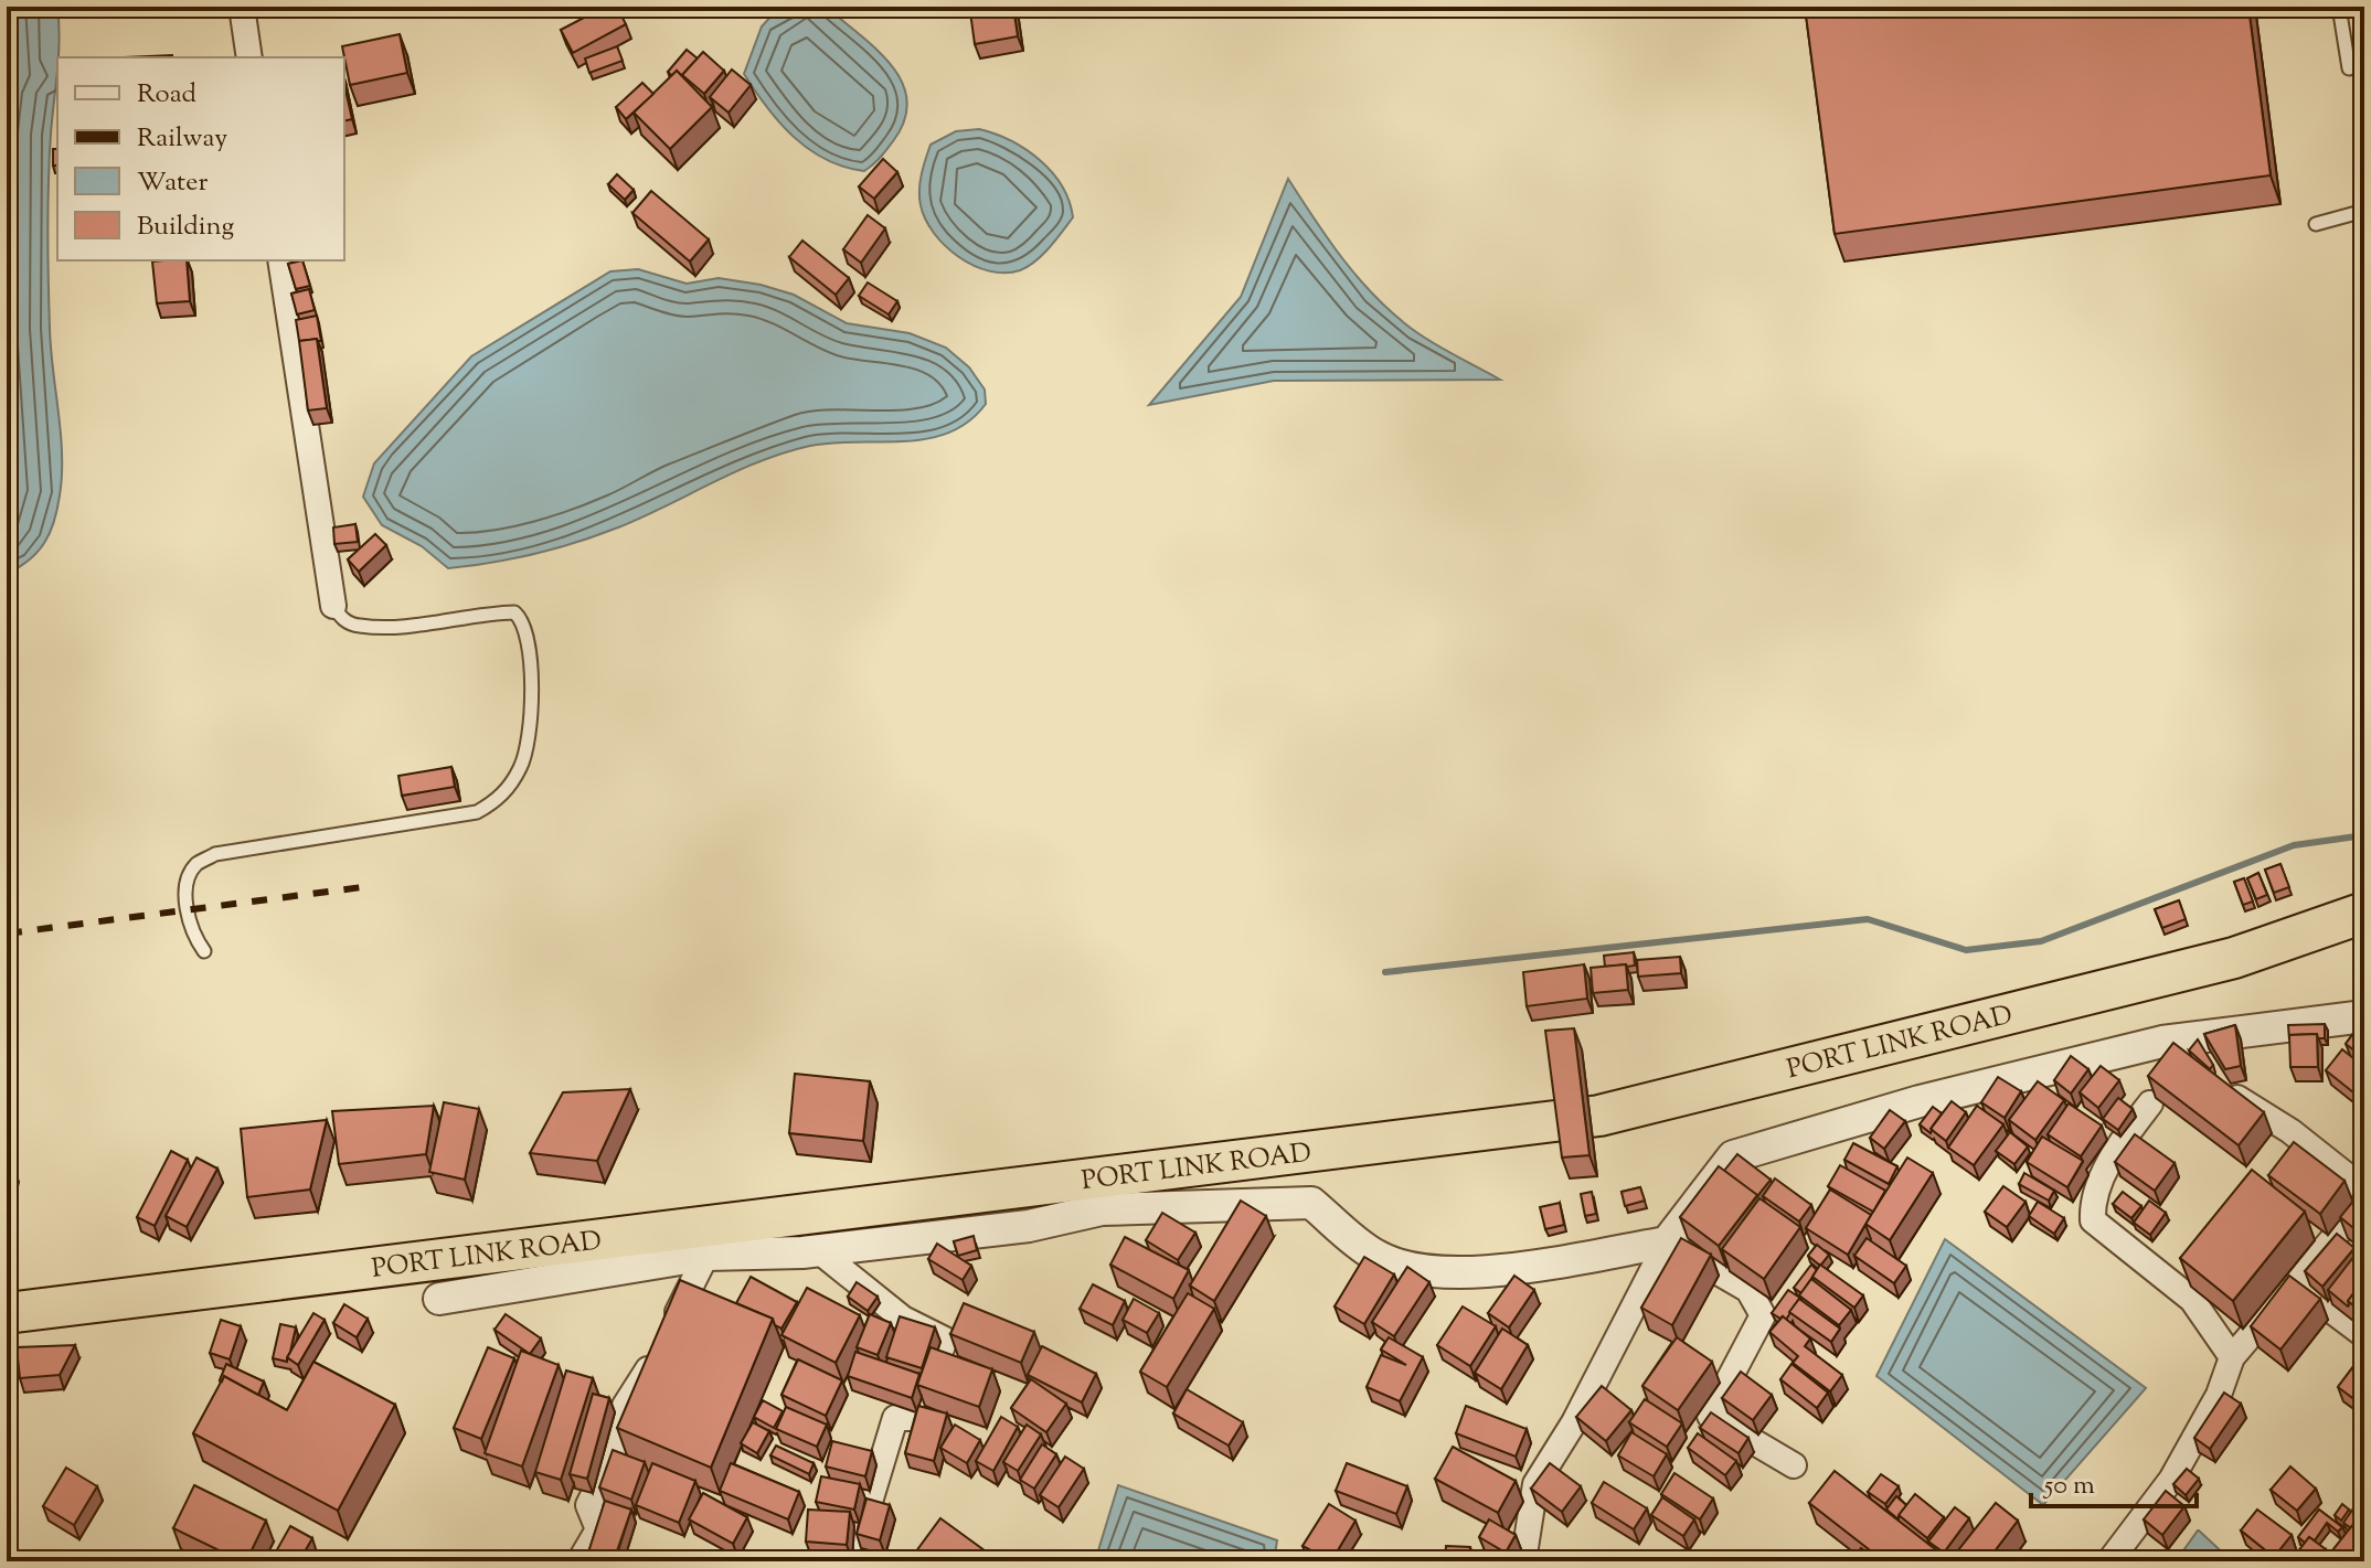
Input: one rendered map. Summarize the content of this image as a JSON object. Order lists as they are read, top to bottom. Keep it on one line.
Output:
{"streets":{"highway":["PORT LINK ROAD"]},"legend":["Road","Railway","Water","Building"],"scale_bar":"50 m"}
